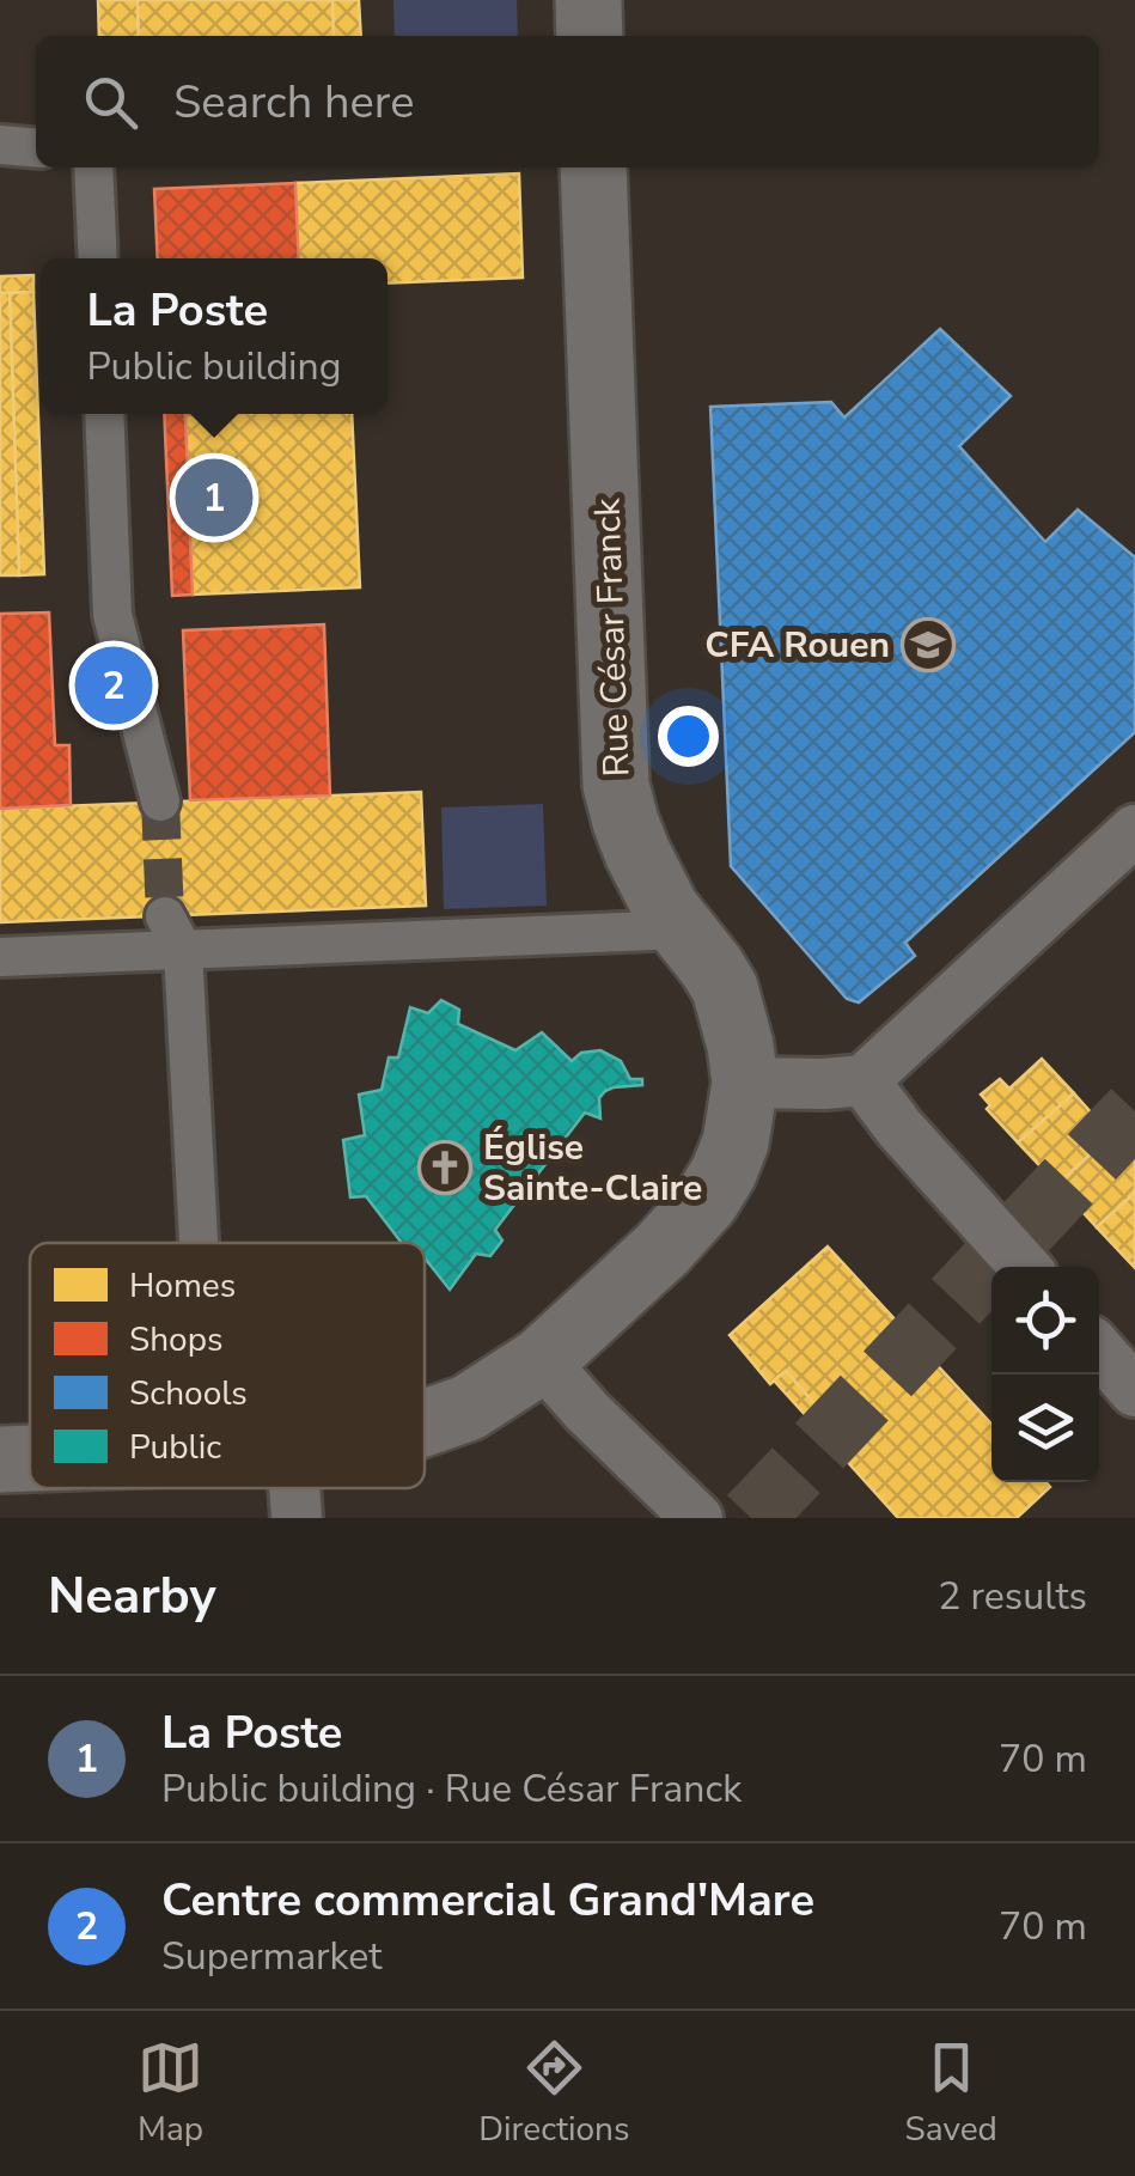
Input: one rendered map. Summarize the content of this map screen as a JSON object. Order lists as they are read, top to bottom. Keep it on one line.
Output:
{"streets":{"street":["Rue César Franck"]},"places":{"school or university":["CFA Rouen"],"church":["Église Sainte-Claire"]},"legend":["Homes","Shops","Schools","Public"],"page":{"search":"Search here","popup":["La Poste","Public building"],"pins":["1","2"],"heading":["Nearby","2 results"],"list":[{"mark":"1","name":"La Poste","note":"Public building · Rue César Franck","value":"70 m"},{"mark":"2","name":"Centre commercial Grand'Mare","note":"Supermarket","value":"70 m"}],"nav":["Map","Directions","Saved"]}}
